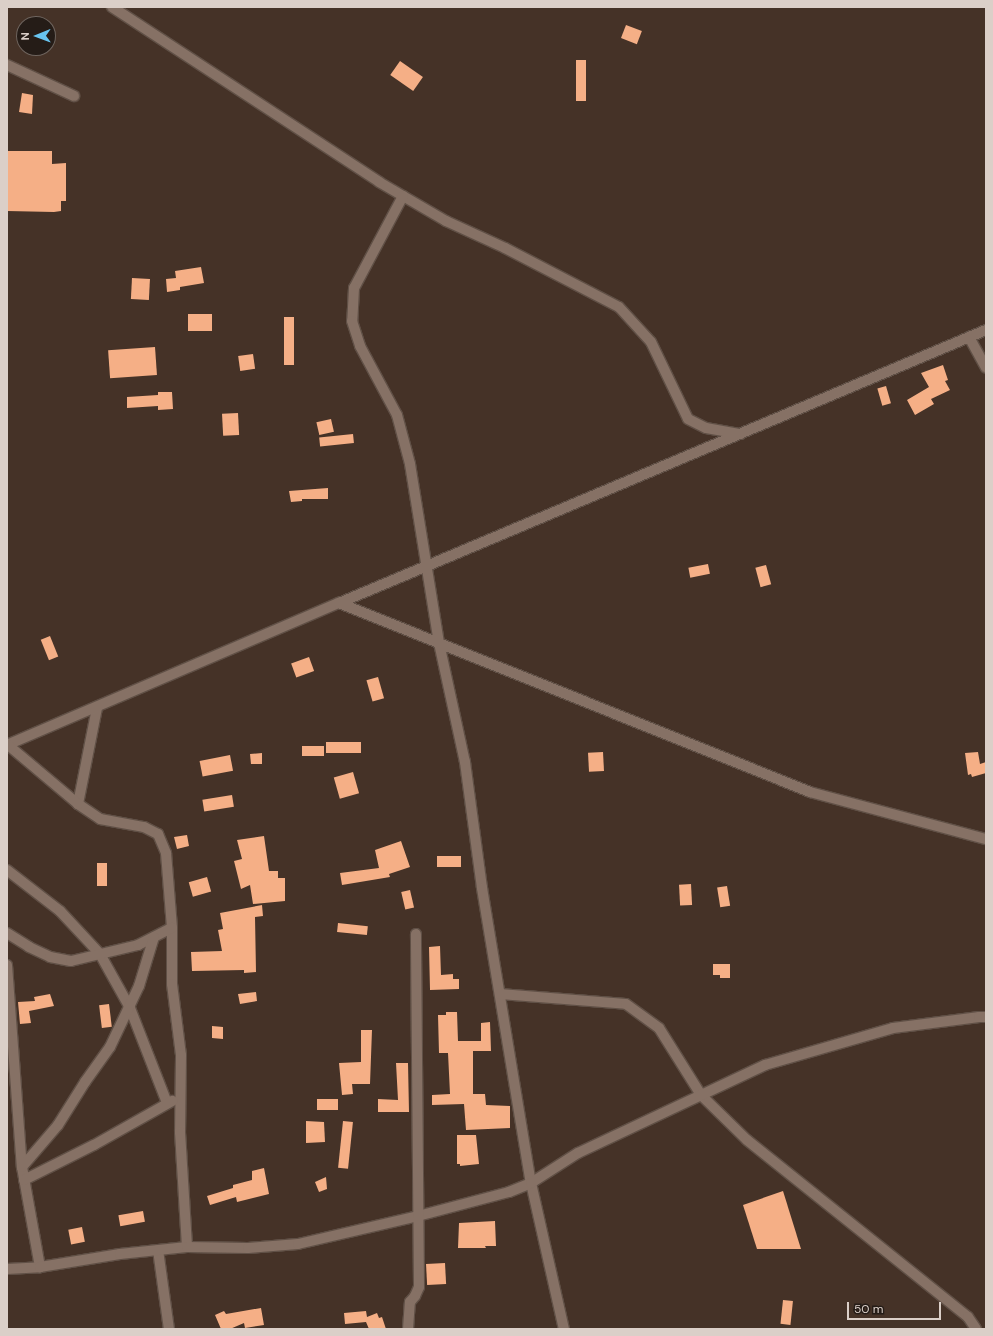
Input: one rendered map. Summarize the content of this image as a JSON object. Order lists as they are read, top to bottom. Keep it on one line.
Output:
{"scale_bar":"50 m","north":"left"}
